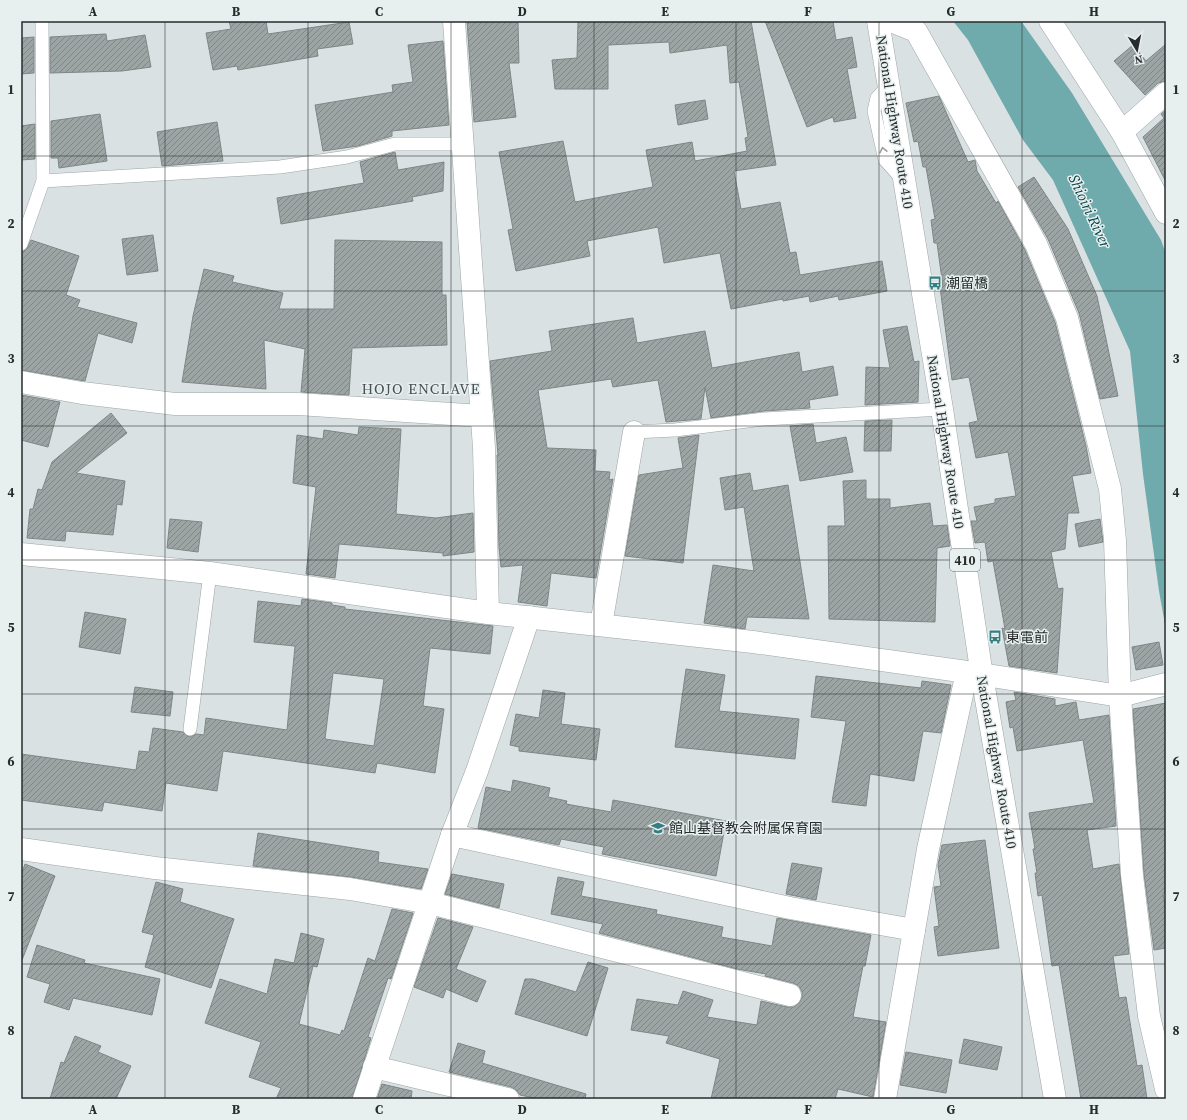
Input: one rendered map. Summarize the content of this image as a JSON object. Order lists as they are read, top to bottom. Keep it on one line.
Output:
{"streets":{"main road":["National Highway Route 410","410"]},"districts":["HOJO ENCLAVE"],"water":["Shioiri River"],"places":{"bus stop":["潮留橋","東電前"],"school or university":["館山基督教会附属保育園"]},"north":"bottom","grid":{"columns":["A","B","C","D","E","F","G","H"],"rows":["1","2","3","4","5","6","7","8"]}}
